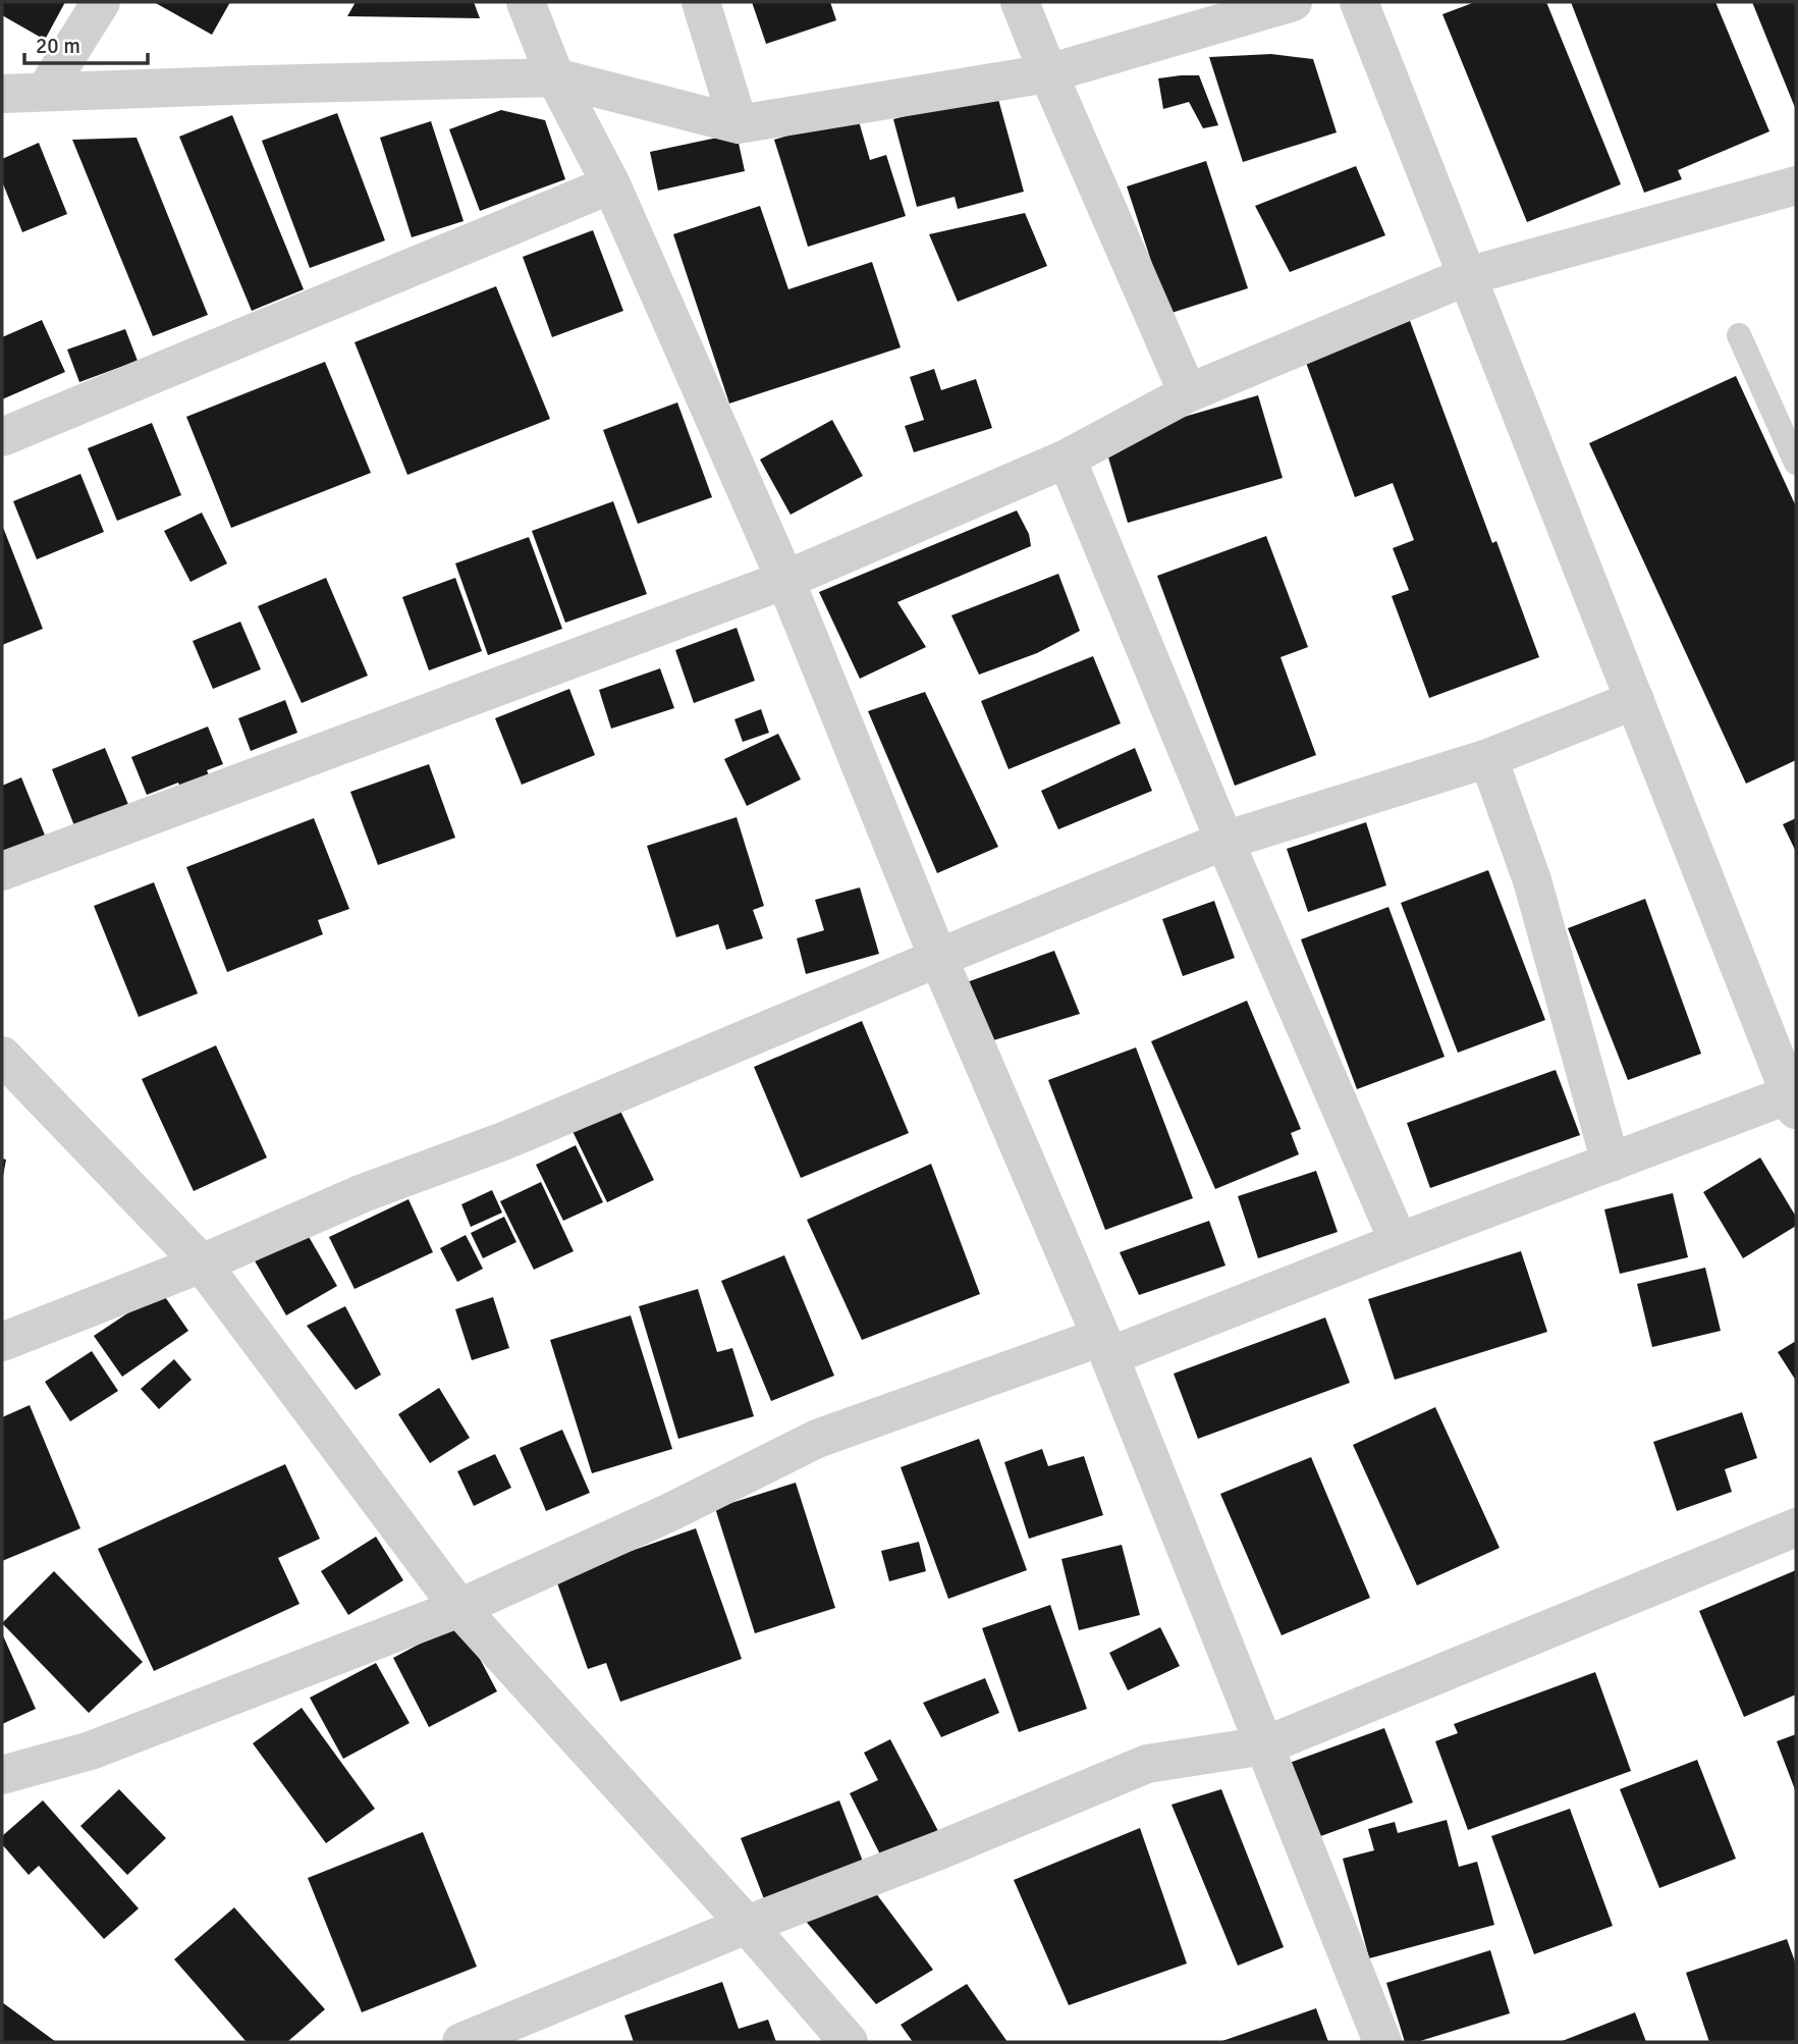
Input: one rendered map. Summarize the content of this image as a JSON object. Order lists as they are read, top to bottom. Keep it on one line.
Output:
{"scale_bar":"20 m"}
